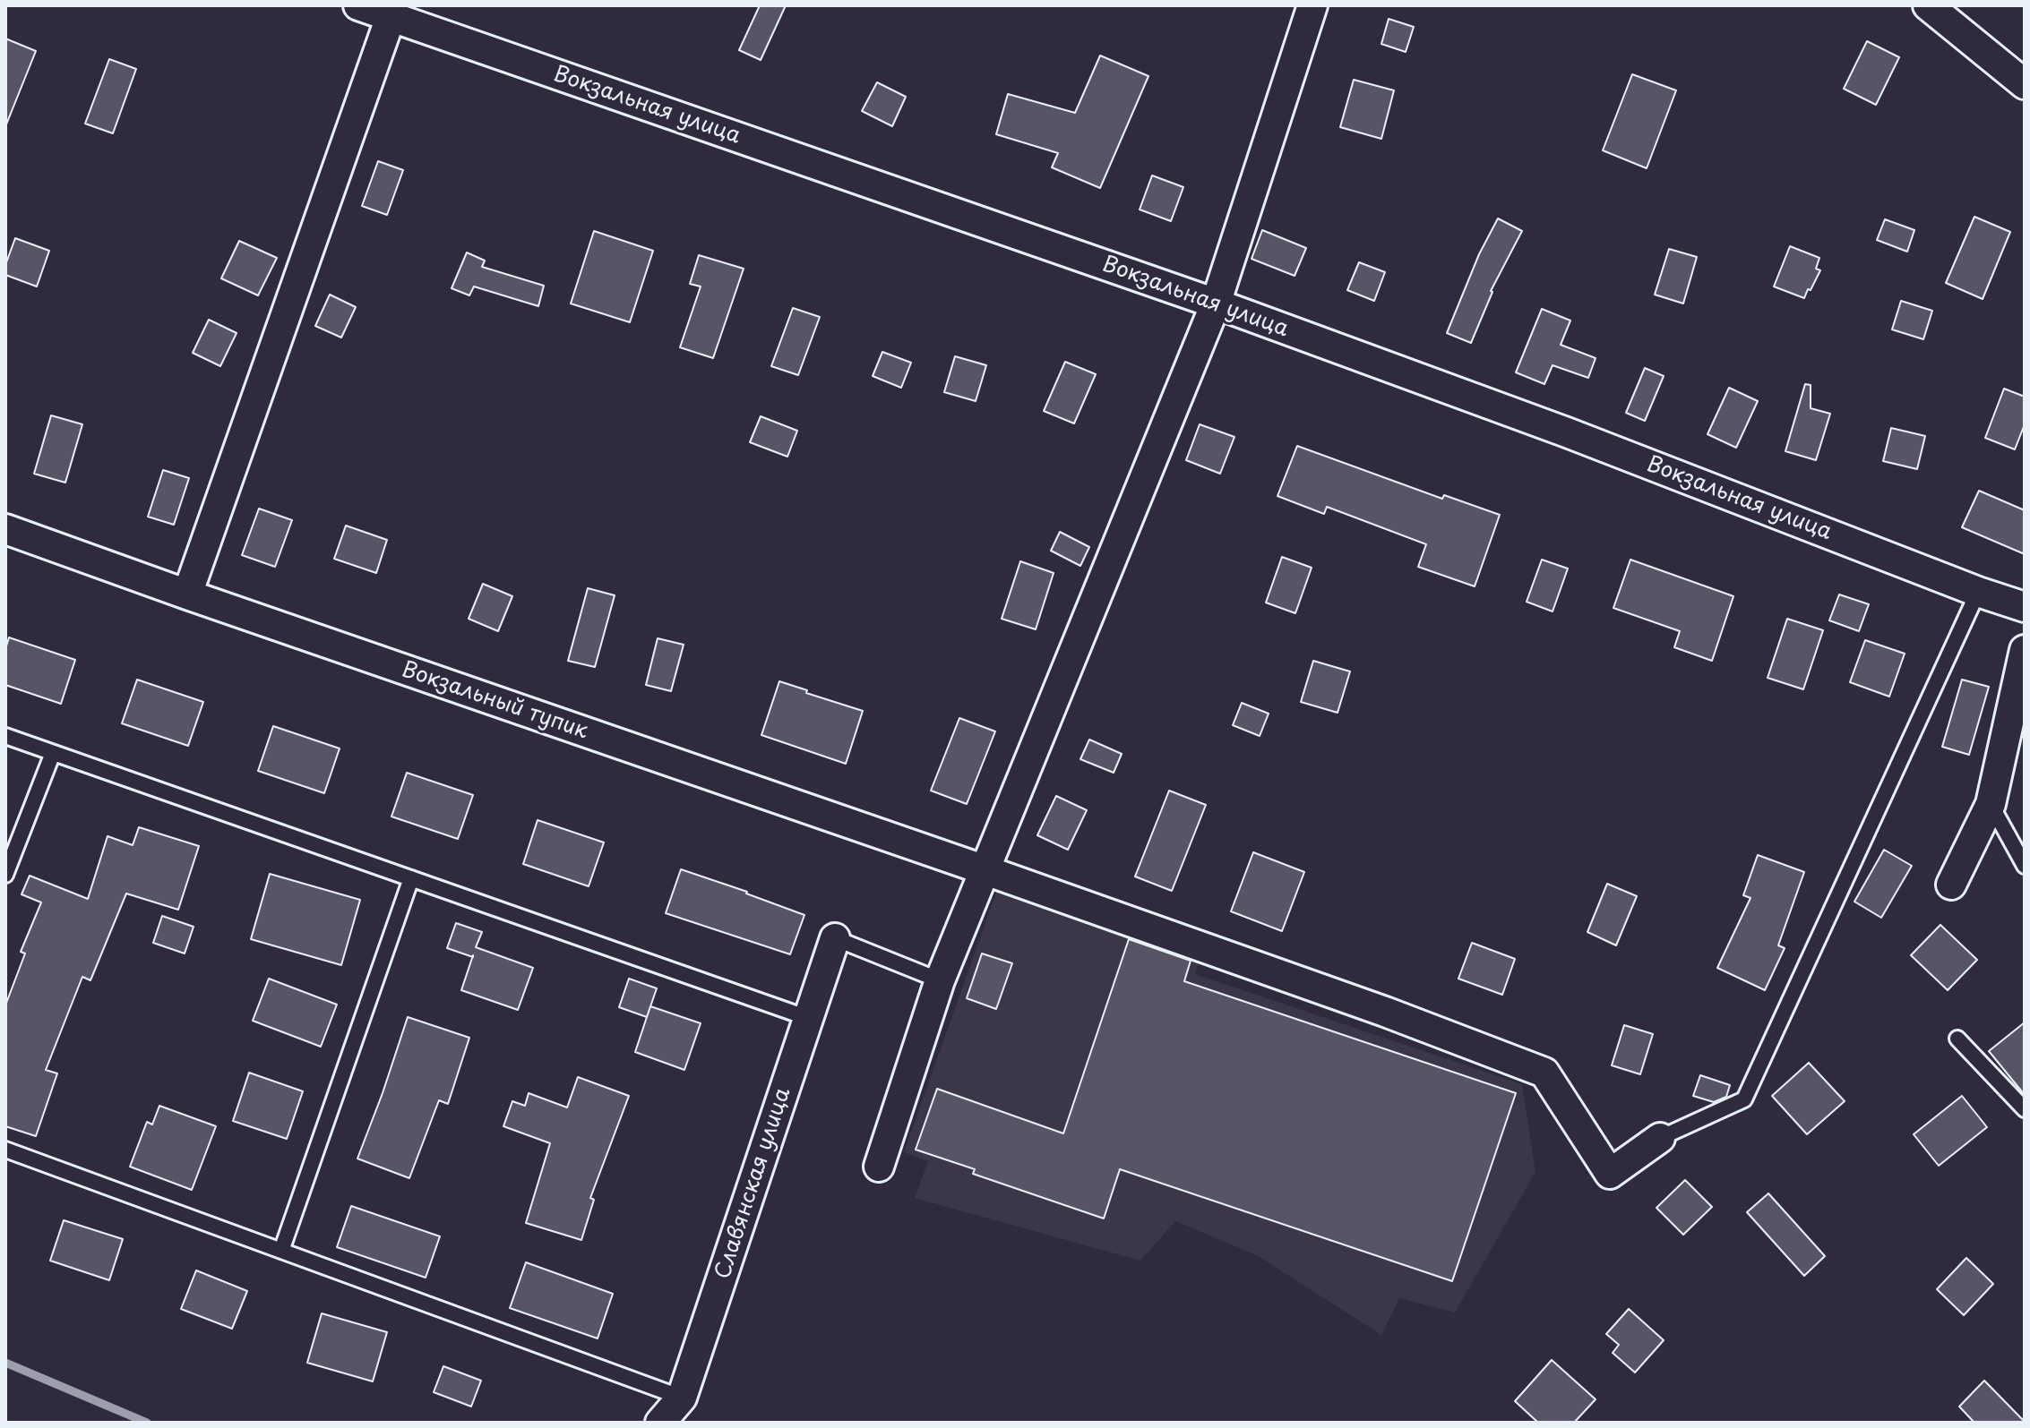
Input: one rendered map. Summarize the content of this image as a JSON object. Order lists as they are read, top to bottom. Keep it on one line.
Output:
{"streets":{"street":["Вокзальная улица","Вокзальный тупик","Славянская улица"]}}
